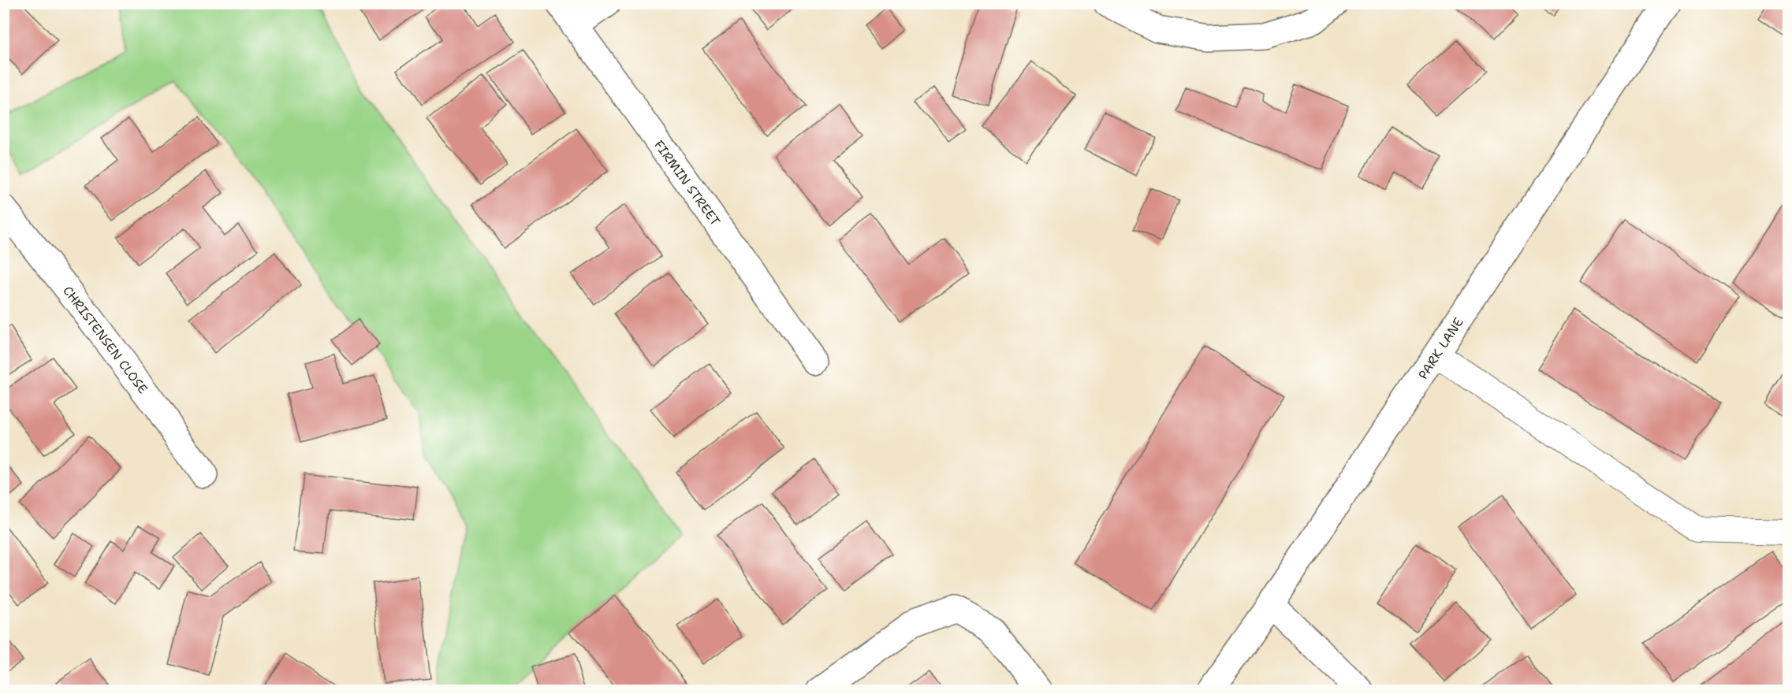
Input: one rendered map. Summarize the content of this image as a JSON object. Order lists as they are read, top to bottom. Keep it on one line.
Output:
{"streets":{"street":["FIRMIN STREET","CHRISTENSEN CLOSE","PARK LANE"]}}
